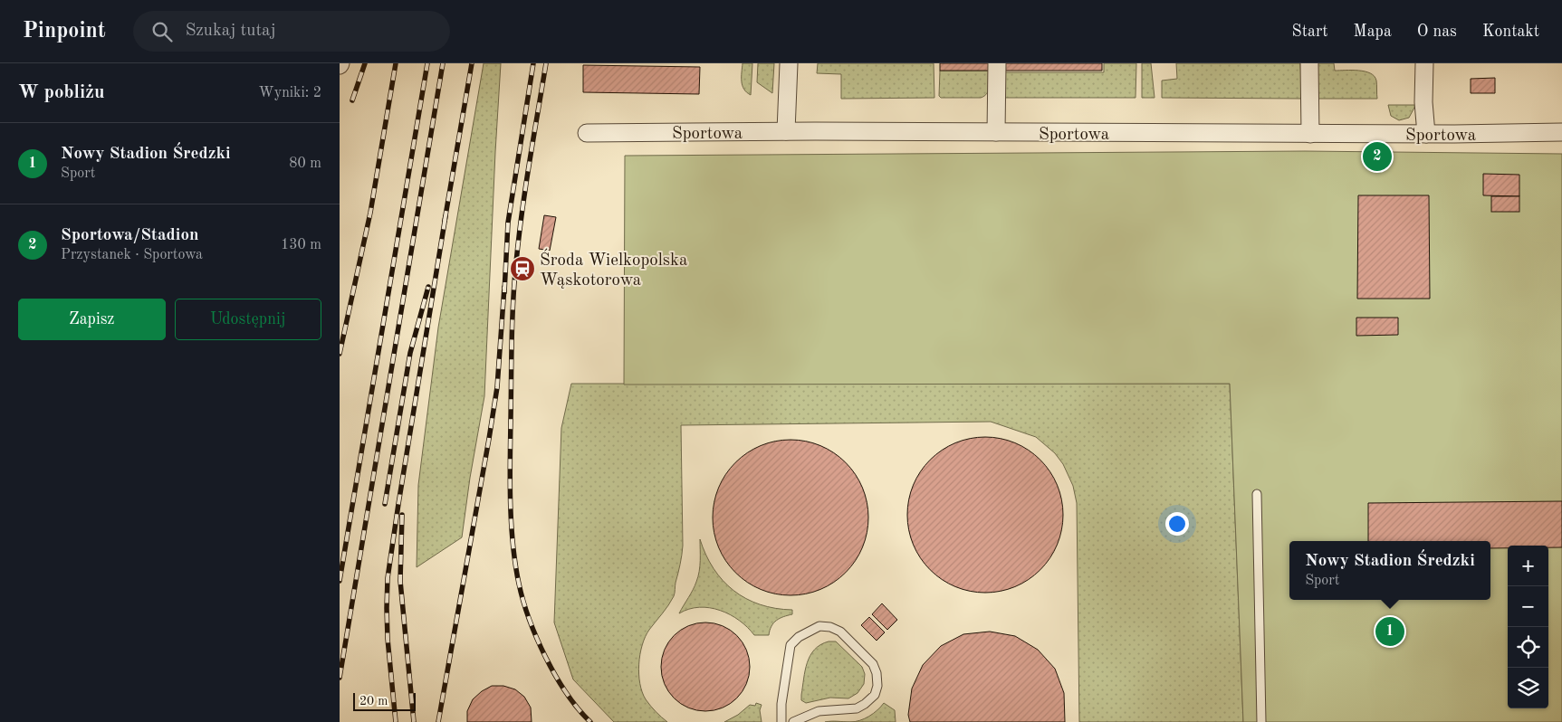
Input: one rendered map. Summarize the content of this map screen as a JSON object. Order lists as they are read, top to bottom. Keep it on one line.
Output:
{"streets":{"street":["Sportowa"]},"places":{"station":["Środa Wielkopolska Wąskotorowa"]},"scale_bar":"20 m","page":{"header":"Pinpoint","search":"Szukaj tutaj","nav":["Start","Mapa","O nas","Kontakt"],"heading":["W pobliżu","Wyniki: 2"],"list":[{"mark":"1","name":"Nowy Stadion Średzki","note":"Sport","value":"80 m"},{"mark":"2","name":"Sportowa/Stadion","note":"Przystanek · Sportowa","value":"130 m"}],"pins":["2","1"],"buttons":["Zapisz","Udostępnij"],"popup":["Nowy Stadion Średzki","Sport"],"map_buttons":["+","−"],"scale":"20 m"}}
